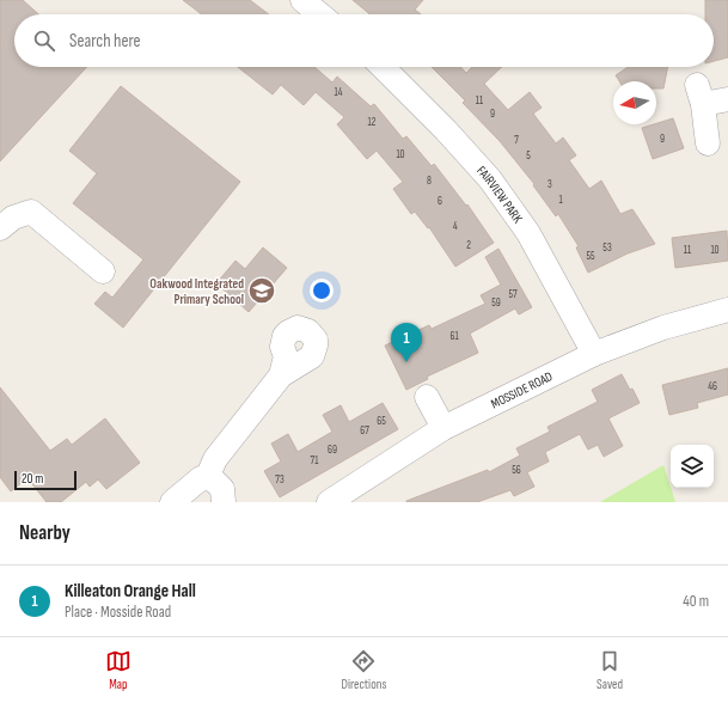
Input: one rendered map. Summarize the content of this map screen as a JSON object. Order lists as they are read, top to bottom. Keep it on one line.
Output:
{"streets":{"street":["FAIRVIEW PARK","MOSSIDE ROAD"]},"crossings":[["FAIRVIEW PARK","MOSSIDE ROAD"]],"places":{"school or university":["Oakwood Integrated Primary School"]},"house_numbers":["14","11","9","12","9","7","10","5","8","3","1","6","4","2","53","11","10","55","57","59","61","46","65","67","69","71","56","73"],"scale_bar":"20 m","north":"left","page":{"search":"Search here","pins":"1","scale":"20 m","heading":"Nearby","list":[{"mark":"1","name":"Killeaton Orange Hall","note":"Place · Mosside Road","value":"40 m"}],"nav":["Map","Directions","Saved"]}}
